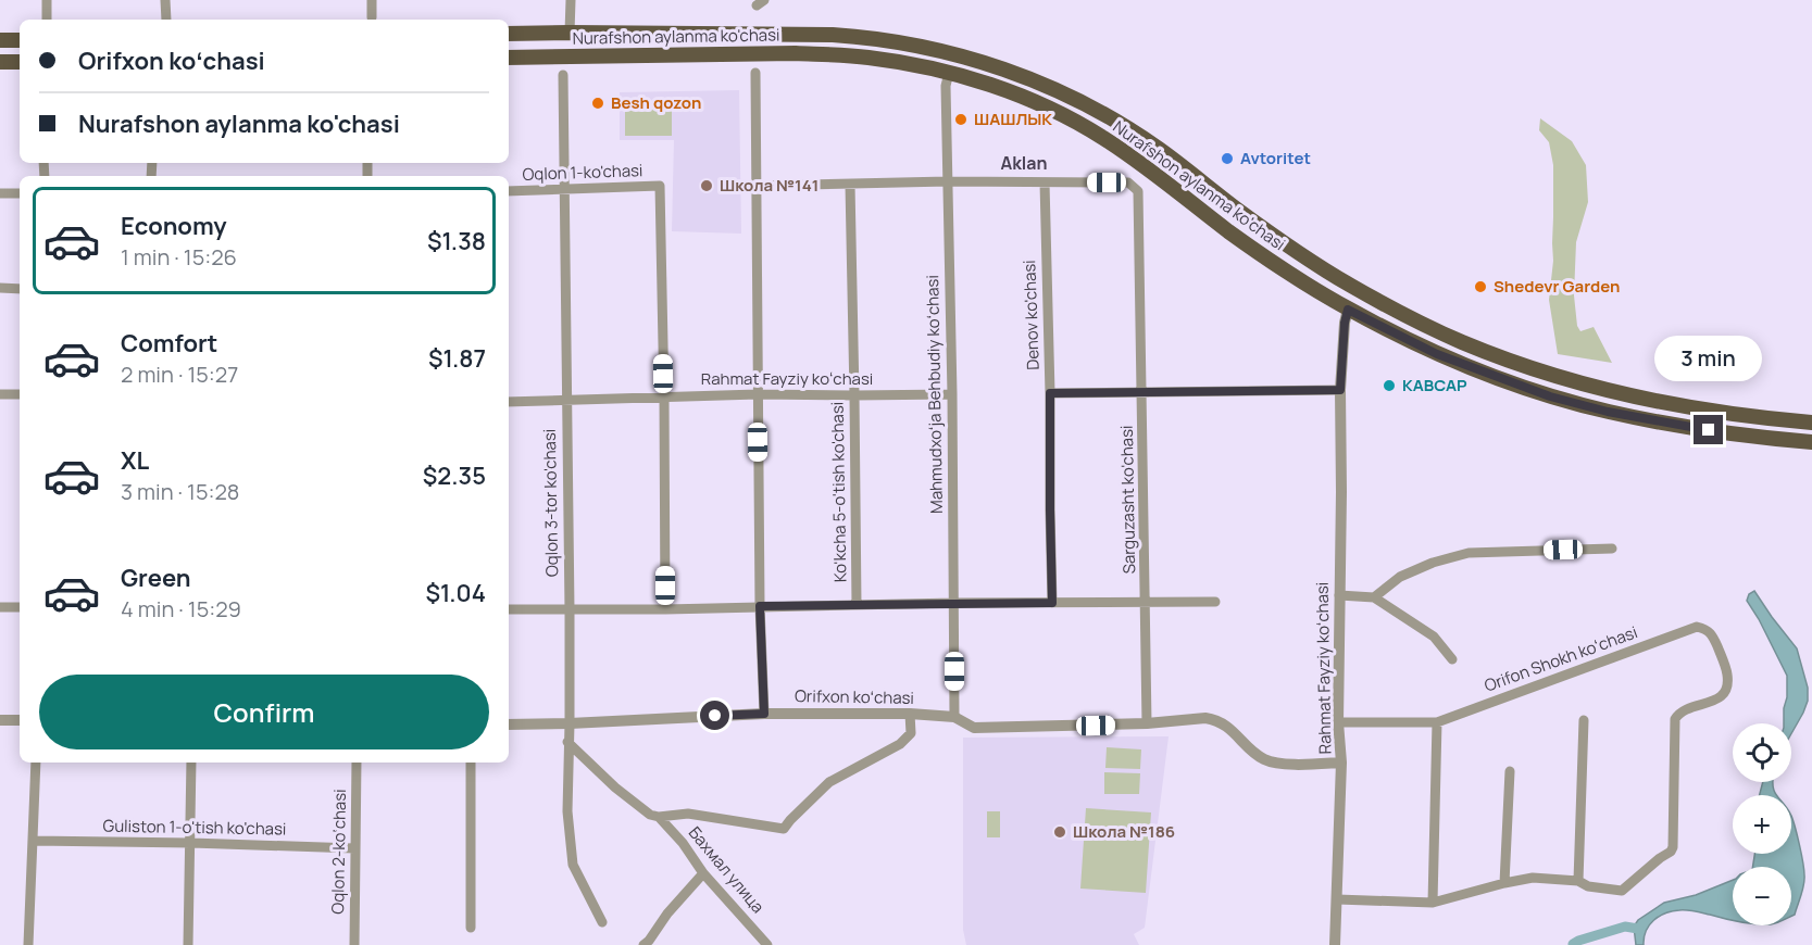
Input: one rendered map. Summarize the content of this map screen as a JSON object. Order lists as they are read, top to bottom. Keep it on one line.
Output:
{"streets":{"main road":["Nurafshon aylanma ko'chasi"],"street":["Oqlon 1-ko'chasi","Denov ko'chasi","Rahmat Fayziy koʻchasi","Mahmudxoʻja Behbudiy koʻchasi","Ko'kcha 5-o'tish ko'chasi","Sarguzasht ko'chasi","Oqlon 3-tor ko'chasi","Orifon Shokh koʻchasi","Orifxon koʻchasi","Guliston 1-o'tish ko'chasi","Oqlon 2-ko‘chasi","Бахмал улица"]},"crossings":[["Nurafshon aylanma ko'chasi","Rahmat Fayziy koʻchasi"],["Nurafshon aylanma ko'chasi","Mahmudxoʻja Behbudiy koʻchasi"],["Oqlon 1-ko'chasi","Rahmat Fayziy koʻchasi"],["Oqlon 1-ko'chasi","Oqlon 3-tor ko'chasi"],["Denov ko'chasi","Sarguzasht ko'chasi"],["Rahmat Fayziy koʻchasi","Mahmudxoʻja Behbudiy koʻchasi"],["Rahmat Fayziy koʻchasi","Ko'kcha 5-o'tish ko'chasi"],["Rahmat Fayziy koʻchasi","Oqlon 3-tor ko'chasi"],["Rahmat Fayziy koʻchasi","Orifxon koʻchasi"],["Mahmudxoʻja Behbudiy koʻchasi","Sarguzasht ko'chasi"],["Mahmudxoʻja Behbudiy koʻchasi","Orifxon koʻchasi"],["Ko'kcha 5-o'tish ko'chasi","Sarguzasht ko'chasi"],["Sarguzasht ko'chasi","Orifxon koʻchasi"],["Oqlon 3-tor ko'chasi","Orifxon koʻchasi"],["Oqlon 3-tor ko'chasi","Бахмал улица"],["Orifxon koʻchasi","Бахмал улица"],["Guliston 1-o'tish ko'chasi","Oqlon 2-ko‘chasi"]],"districts":["Aklan"],"places":["Besh qozon","ШАШЛЫК","Avtoritet","Школа №141","Shedevr Garden","КАВСАР","Школа №186"],"page":{"banner":["Orifxon koʻchasi","Nurafshon aylanma ko'chasi"],"list":[{"name":"Economy","note":"1 min · 15:26","value":"$1.38"},{"name":"Comfort","note":"2 min · 15:27","value":"$1.87"},{"name":"XL","note":"3 min · 15:28","value":"$2.35"},{"name":"Green","note":"4 min · 15:29","value":"$1.04"}],"bubble":"3 min","buttons":"Confirm","map_buttons":["+","−"]}}
